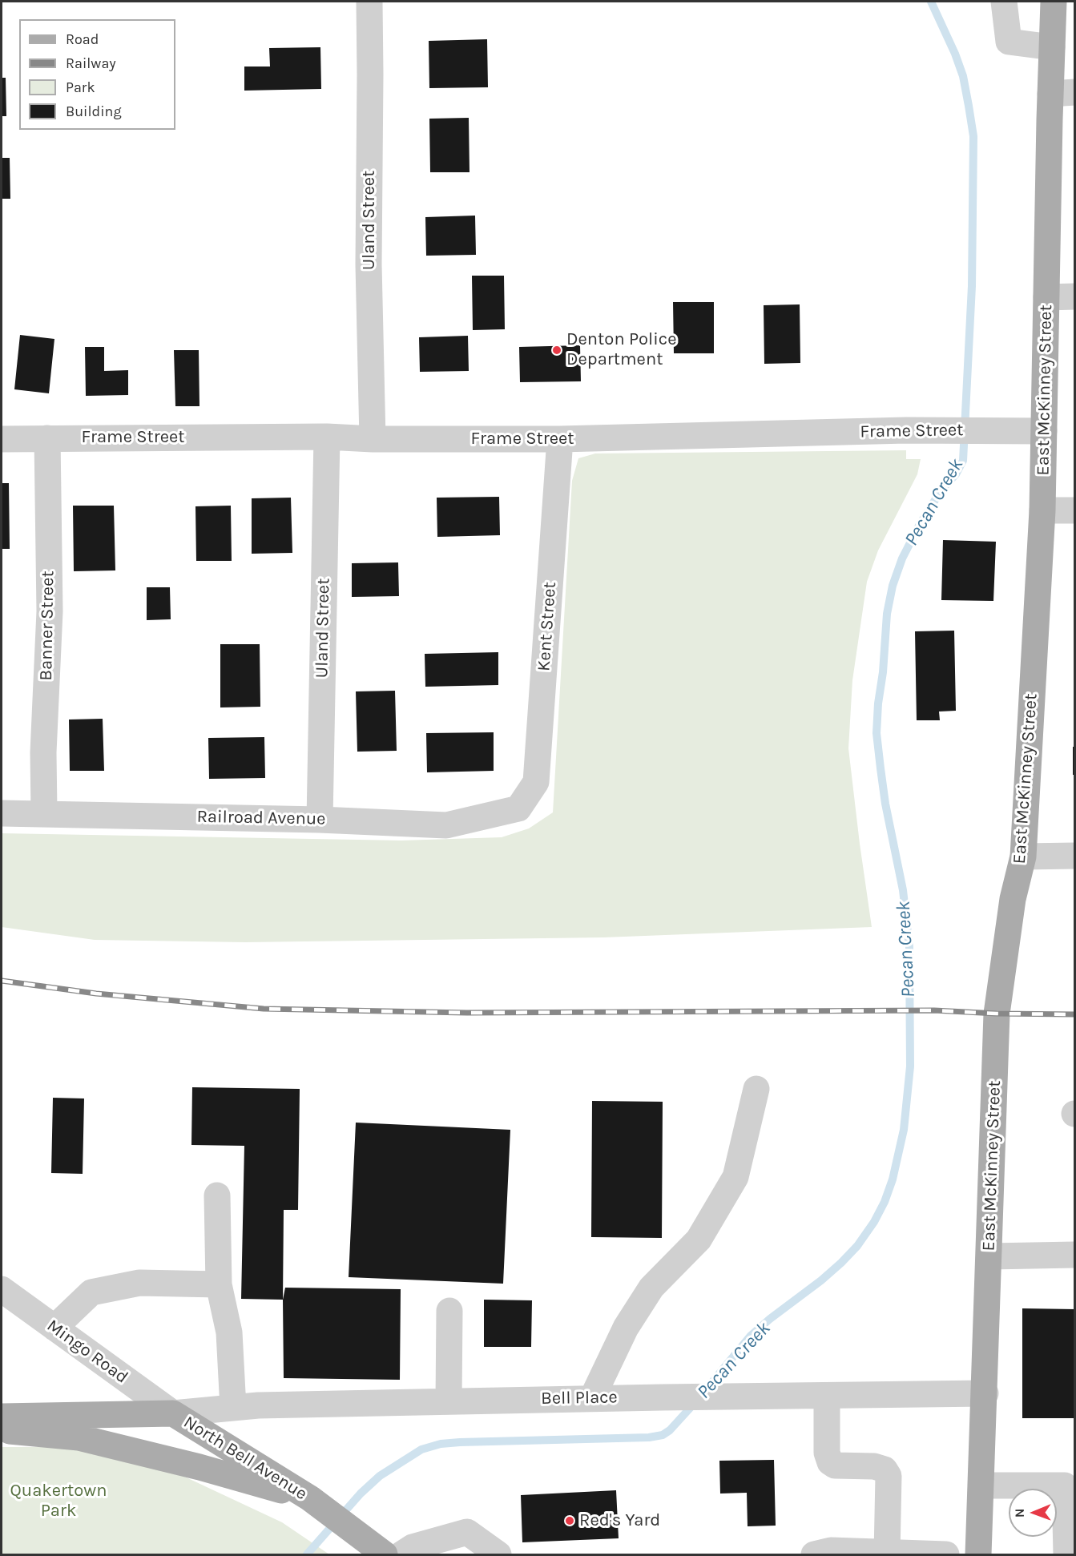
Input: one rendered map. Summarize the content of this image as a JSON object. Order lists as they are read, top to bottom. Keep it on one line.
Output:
{"streets":{"main road":["East McKinney Street","North Bell Avenue"],"street":["Uland Street","Frame Street","Banner Street","Kent Street","Railroad Avenue","Mingo Road","Bell Place"]},"crossings":[["Uland Street","Frame Street"],["Uland Street","Railroad Avenue"],["East McKinney Street","Frame Street"],["East McKinney Street","Bell Place"],["Frame Street","Banner Street"],["Frame Street","Kent Street"],["Banner Street","Railroad Avenue"],["Kent Street","Railroad Avenue"],["Mingo Road","Bell Place"],["Mingo Road","North Bell Avenue"],["Bell Place","North Bell Avenue"]],"water":["Pecan Creek"],"parks":["Quakertown Park"],"places":["Denton Police Department","Red's Yard"],"legend":["Road","Railway","Park","Building"],"north":"left"}
